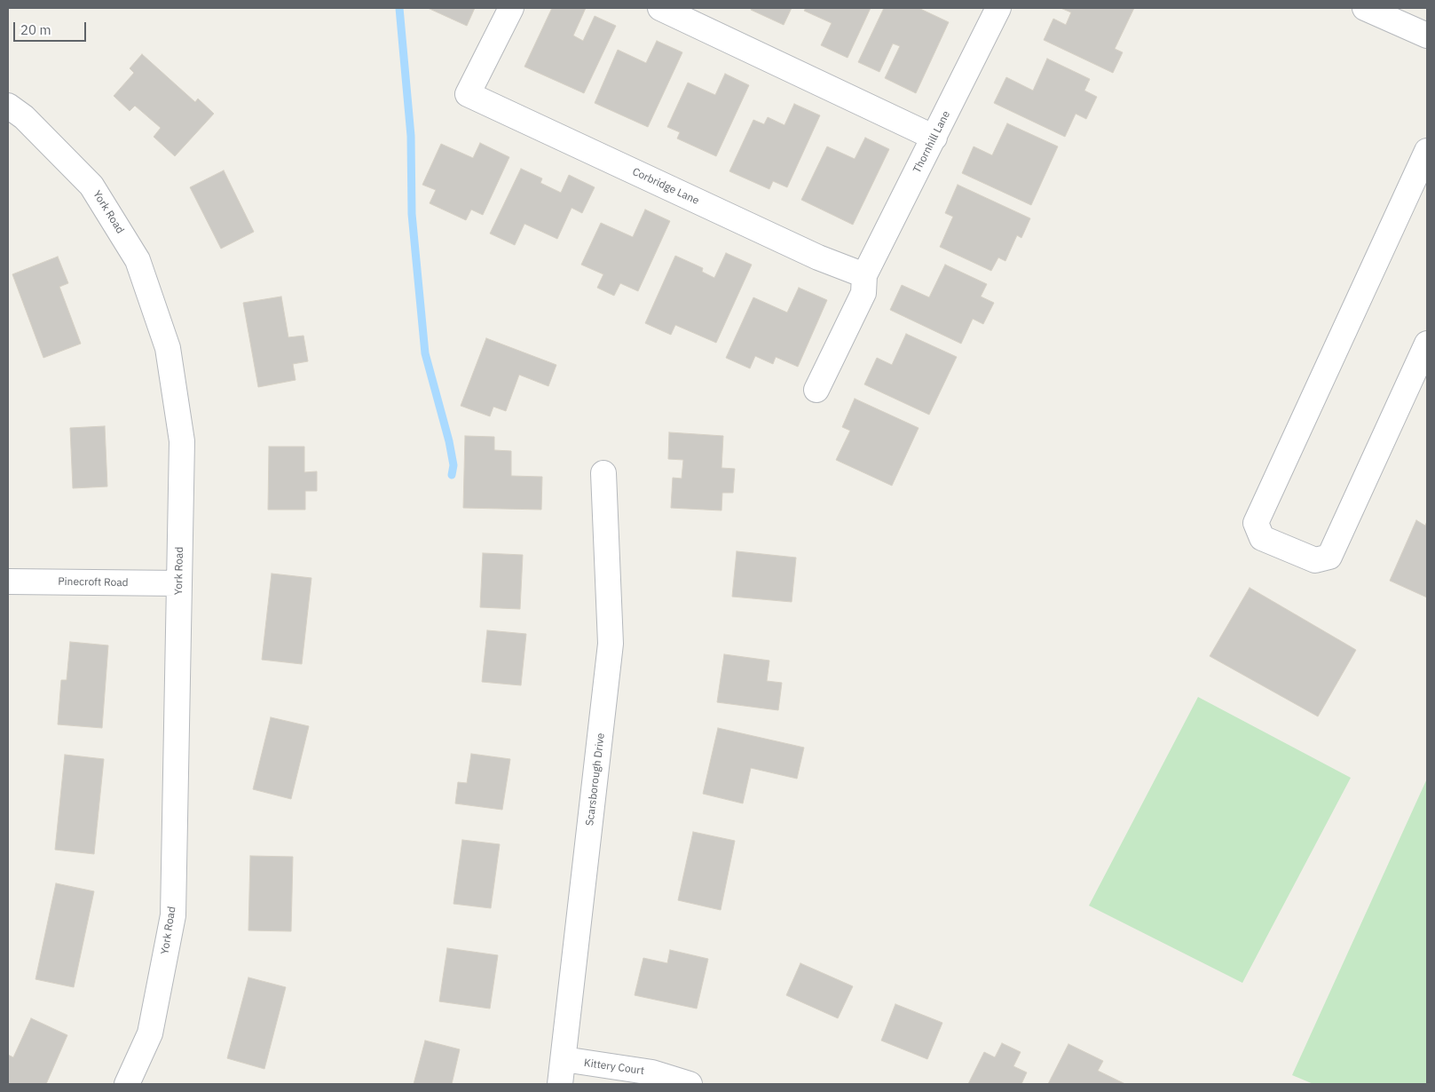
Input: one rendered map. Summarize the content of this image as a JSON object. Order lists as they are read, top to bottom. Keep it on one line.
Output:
{"streets":{"street":["Thornhill Lane","Corbridge Lane","York Road","Pinecroft Road","Scarsborough Drive","Kittery Court"]},"crossings":[["Thornhill Lane","Corbridge Lane"],["York Road","Pinecroft Road"],["Scarsborough Drive","Kittery Court"]],"scale_bar":"20 m"}
